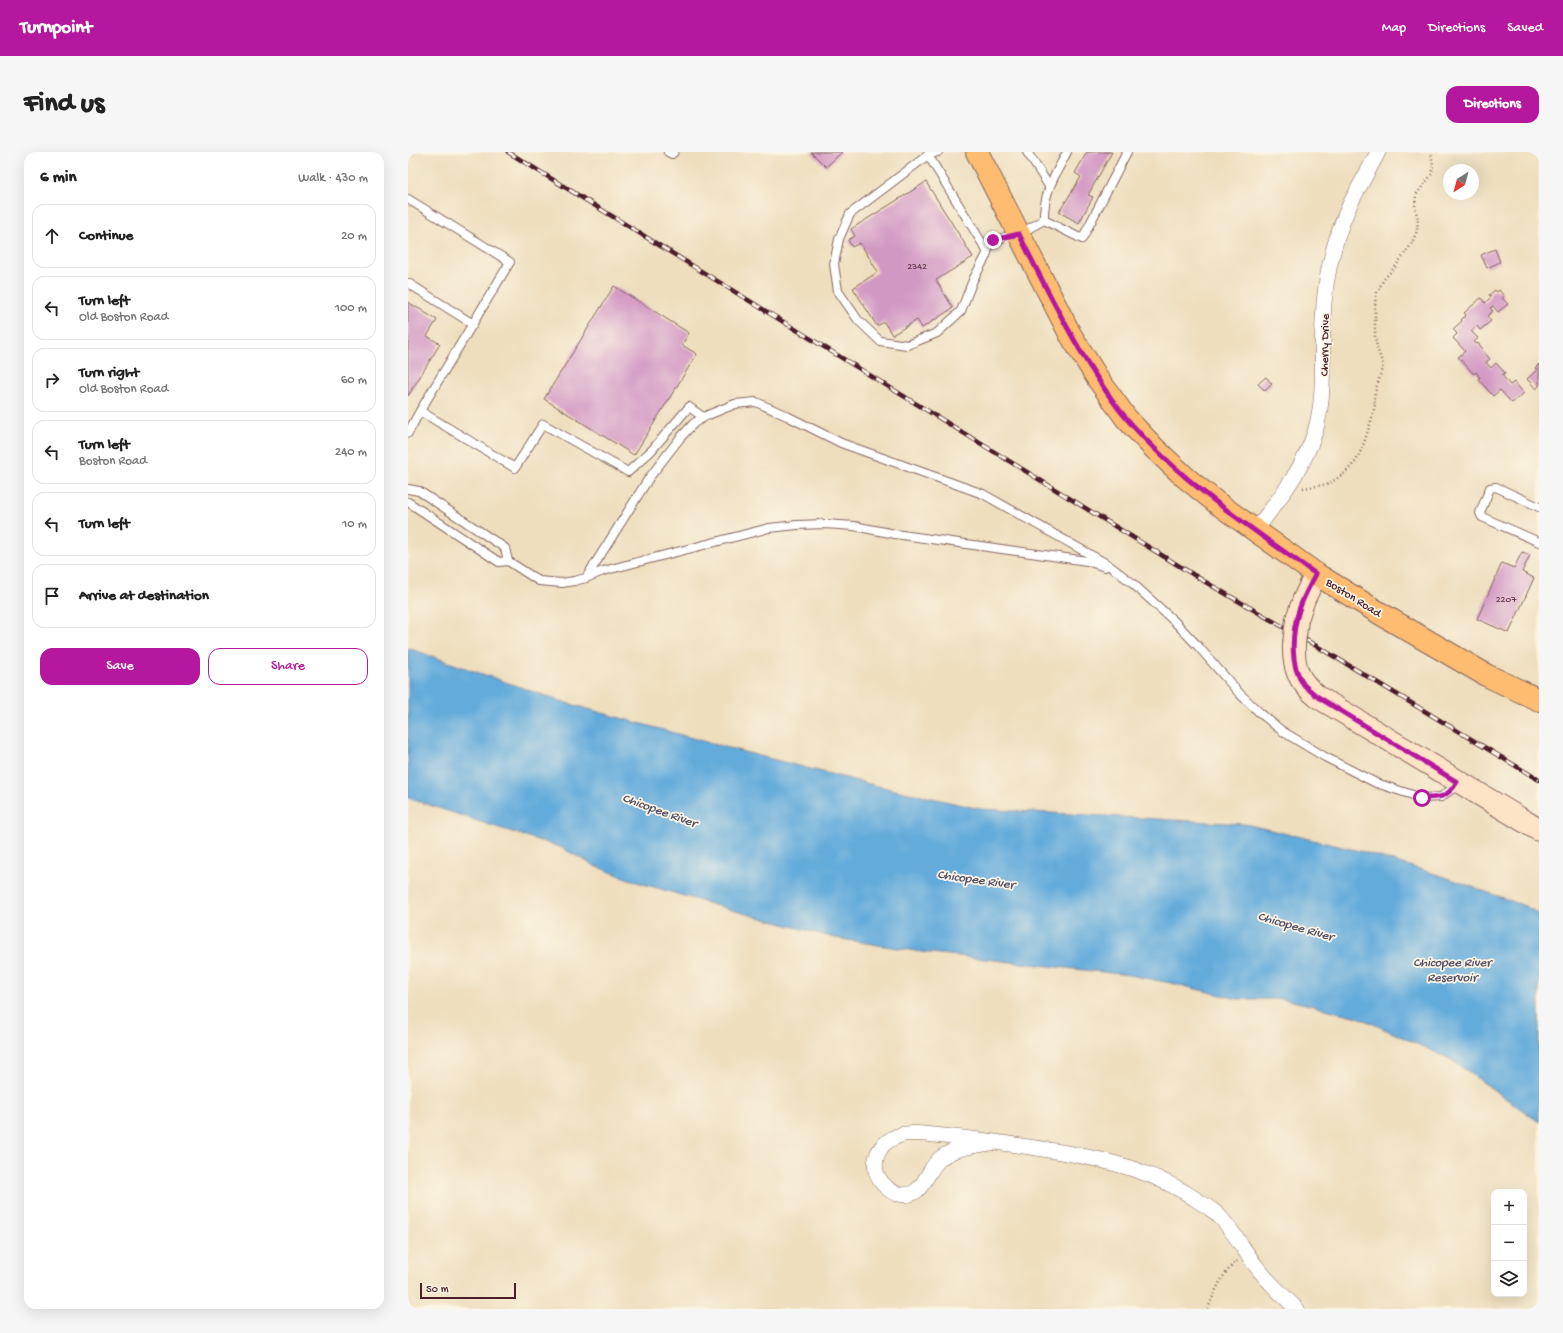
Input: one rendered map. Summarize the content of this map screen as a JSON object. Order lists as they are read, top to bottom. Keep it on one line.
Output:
{"streets":{"main road":["Boston Road"],"street":["Cherry Drive"]},"crossings":[["Cherry Drive","Boston Road"]],"water":["Chicopee River","Chicopee River Reservoir"],"house_numbers":["2342","2207"],"scale_bar":"50 m","north":"bottom left","page":{"header":"Turnpoint","nav":["Map","Directions","Saved"],"buttons":["Directions",["Save","Share"]],"title":"Find us","heading":["6 min","Walk · 430 m"],"list":[["Continue","20 m"],["Turn left","Old Boston Road","100 m"],["Turn right","Old Boston Road","60 m"],["Turn left","Boston Road","240 m"],["Turn left","10 m"],"Arrive at destination"],"map_buttons":["+","−"],"scale":"50 m"}}
